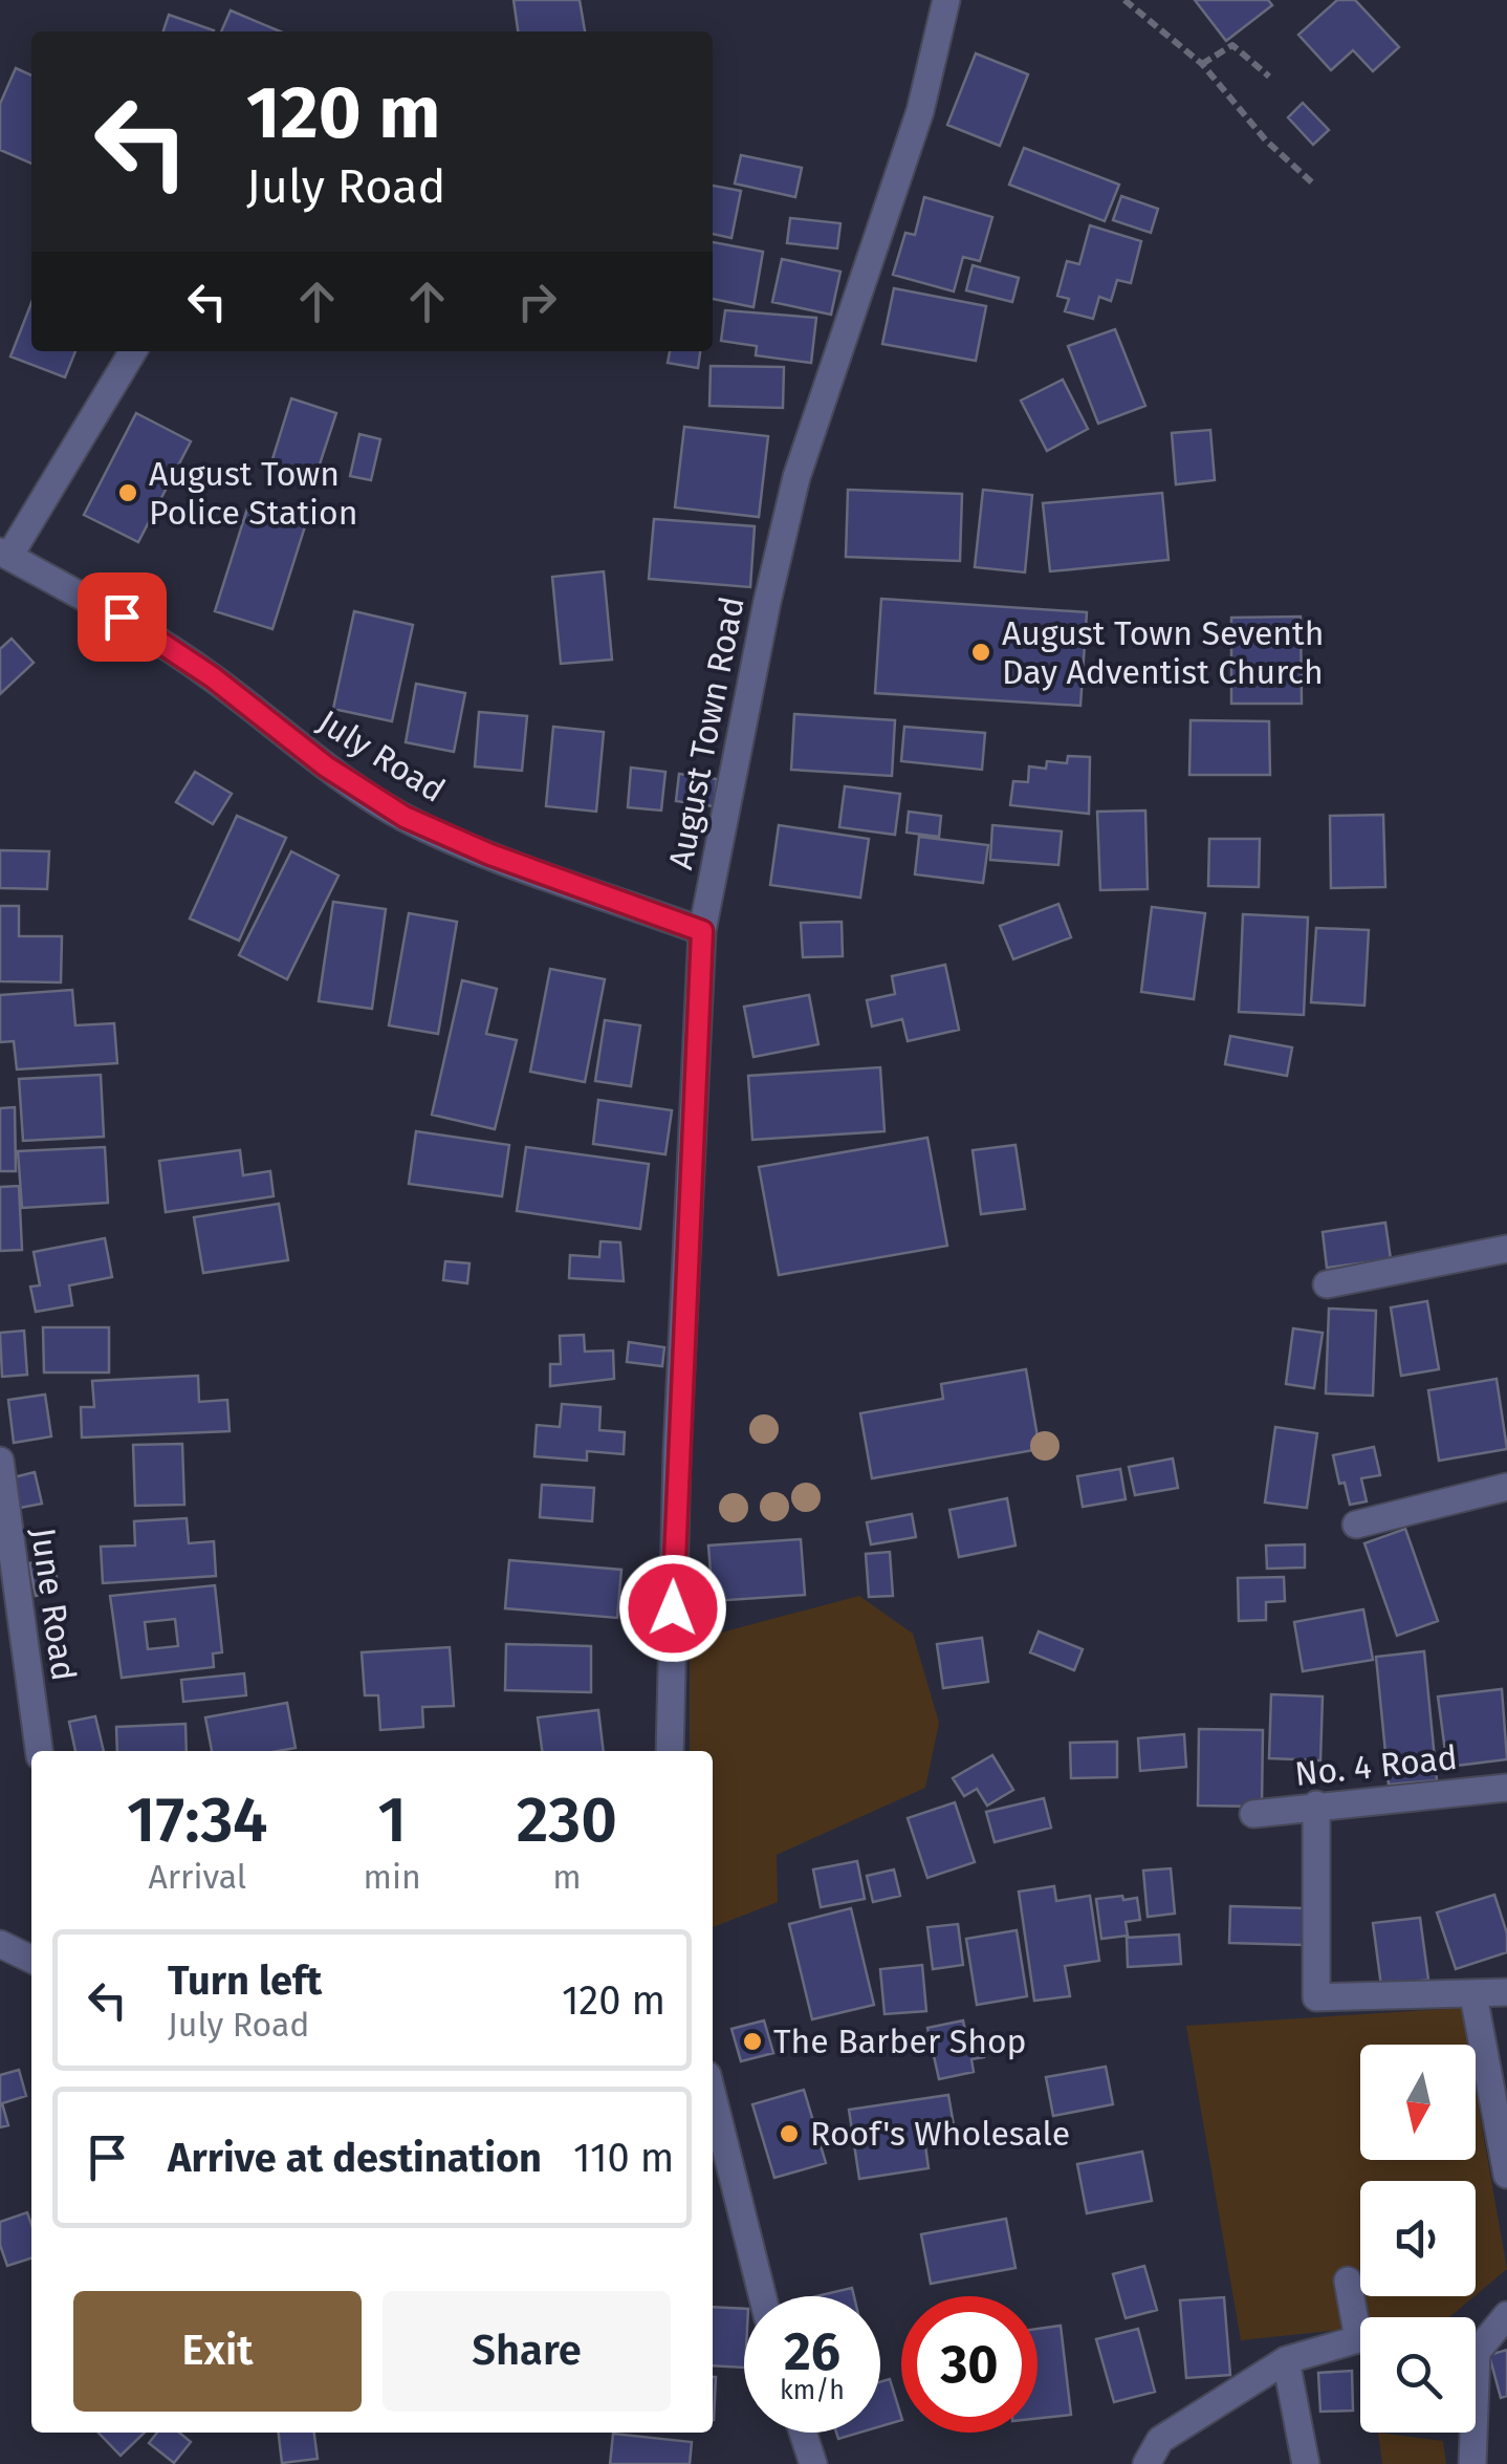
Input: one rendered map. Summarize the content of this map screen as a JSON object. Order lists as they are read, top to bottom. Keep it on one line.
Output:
{"streets":{"street":["August Town Road","July Road","June Road","No. 4 Road"]},"crossings":[["August Town Road","July Road"]],"places":["August Town Police Station","August Town Seventh Day Adventist Church","The Barber Shop","Roof's Wholesale"],"north":"bottom","page":{"turn":["120 m","July Road"],"eta":["17:34","Arrival","1","min","230","m"],"list":[{"name":"Turn left","note":"July Road","value":"120 m"},{"name":"Arrive at destination","value":"110 m"}],"buttons":["Exit","Share"],"speed":"26 km/h","limit":"30"}}
